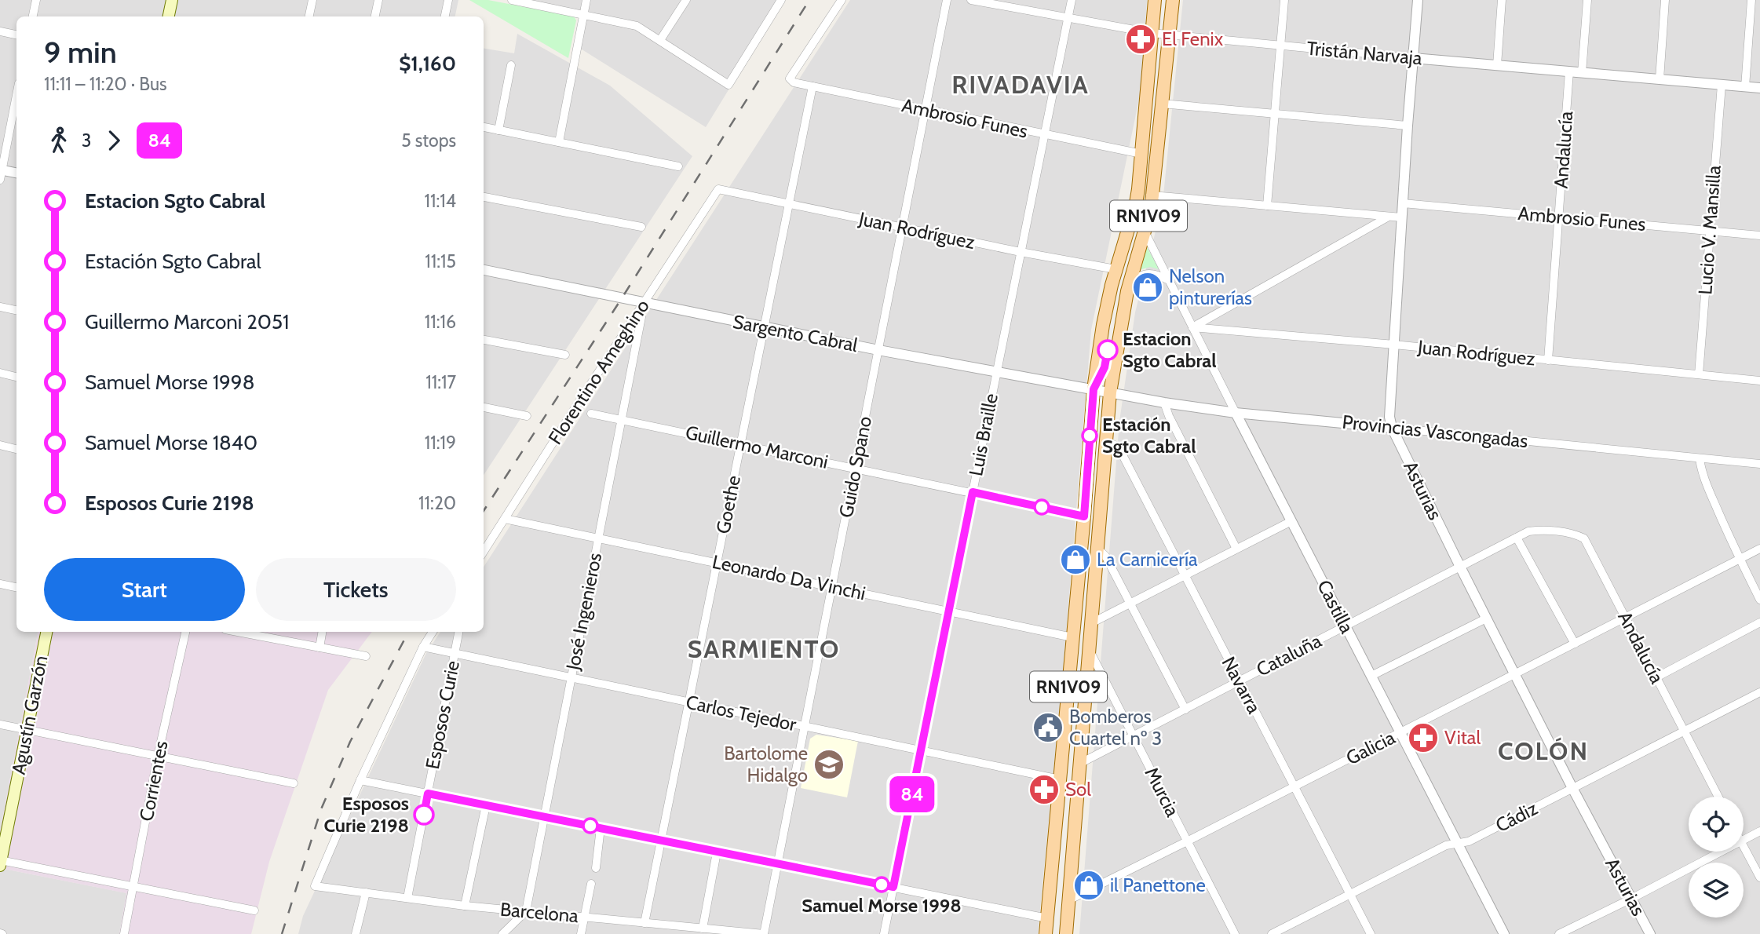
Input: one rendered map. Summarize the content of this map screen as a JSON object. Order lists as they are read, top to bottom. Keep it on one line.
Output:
{"streets":{"main road":["RN1V09","Agustín Garzón"],"street":["Tristán Narvaja","Ambrosio Funes","Andalucía","Lucio V. Mansilla","Juan Rodríguez","Sargento Cabral","Florentino Ameghino","Provincias Vascongadas","Luis Braille","Guillermo Marconi","Guido Spano","Asturias","Goethe","Leonardo Da Vinchi","Castilla","José Ingenieros","Cataluña","Navarra","Carlos Tejedor","Esposos Curie","Galicia","Corrientes","Murcia","Cádiz","Barcelona"]},"crossings":[["Tristán Narvaja","Andalucía"],["Tristán Narvaja","RN1V09"],["Tristán Narvaja","Lucio V. Mansilla"],["Tristán Narvaja","Luis Braille"],["Tristán Narvaja","Asturias"],["Ambrosio Funes","Andalucía"],["Ambrosio Funes","RN1V09"],["Ambrosio Funes","Lucio V. Mansilla"],["Ambrosio Funes","Luis Braille"],["Ambrosio Funes","Guido Spano"],["Ambrosio Funes","Asturias"],["Ambrosio Funes","Goethe"],["Andalucía","Juan Rodríguez"],["Andalucía","Cataluña"],["Andalucía","Galicia"],["Andalucía","Cádiz"],["RN1V09","Juan Rodríguez"],["RN1V09","Sargento Cabral"],["RN1V09","Provincias Vascongadas"],["RN1V09","Guillermo Marconi"],["RN1V09","Leonardo Da Vinchi"],["RN1V09","Castilla"],["RN1V09","Cataluña"],["RN1V09","Navarra"],["RN1V09","Carlos Tejedor"],["RN1V09","Galicia"],["RN1V09","Murcia"],["Lucio V. Mansilla","Juan Rodríguez"],["Juan Rodríguez","Florentino Ameghino"],["Juan Rodríguez","Luis Braille"],["Juan Rodríguez","Guido Spano"],["Juan Rodríguez","Asturias"],["Juan Rodríguez","Goethe"],["Juan Rodríguez","Castilla"],["Sargento Cabral","Florentino Ameghino"],["Sargento Cabral","Provincias Vascongadas"],["Sargento Cabral","Luis Braille"],["Sargento Cabral","Guido Spano"],["Sargento Cabral","Goethe"],["Sargento Cabral","José Ingenieros"],["Florentino Ameghino","Leonardo Da Vinchi"],["Florentino Ameghino","José Ingenieros"],["Provincias Vascongadas","Asturias"],["Provincias Vascongadas","Castilla"],["Luis Braille","Guillermo Marconi"],["Luis Braille","Leonardo Da Vinchi"],["Luis Braille","Carlos Tejedor"],["Guillermo Marconi","Guido Spano"],["Guillermo Marconi","Goethe"],["Guillermo Marconi","José Ingenieros"],["Guido Spano","Leonardo Da Vinchi"],["Guido Spano","Carlos Tejedor"],["Guido Spano","Barcelona"],["Asturias","Cataluña"],["Asturias","Galicia"],["Asturias","Cádiz"],["Goethe","Leonardo Da Vinchi"],["Goethe","Carlos Tejedor"],["Goethe","Barcelona"],["Leonardo Da Vinchi","José Ingenieros"],["Castilla","Cataluña"],["Castilla","Galicia"],["Castilla","Cádiz"],["José Ingenieros","Carlos Tejedor"],["José Ingenieros","Barcelona"],["Cataluña","Navarra"],["Cataluña","Murcia"],["Navarra","Galicia"],["Navarra","Cádiz"],["Carlos Tejedor","Esposos Curie"],["Esposos Curie","Barcelona"],["Galicia","Murcia"]],"districts":["RIVADAVIA","SARMIENTO","COLÓN"],"places":{"pharmacy":["El Fenix","Vital","Sol"],"shop":["Nelson pinturerías","La Carnicería","il Panettone"],"other":["Estacion Sgto Cabral","Estación Sgto Cabral","Esposos Curie 2198","Samuel Morse 1998"],"public building":["Bomberos Cuartel nº 3"],"school or university":["Bartolome Hidalgo"]},"lines":["bus line 84"],"page":{"on_map":"84","heading":["9 min","11:11 – 11:20 · Bus","$1,160"],"legs":["3","84","5 stops"],"list":[{"name":"Estacion Sgto Cabral","value":"11:14"},{"name":"Estación Sgto Cabral","value":"11:15"},{"name":"Guillermo Marconi 2051","value":"11:16"},{"name":"Samuel Morse 1998","value":"11:17"},{"name":"Samuel Morse 1840","value":"11:19"},{"name":"Esposos Curie 2198","value":"11:20"}],"buttons":["Start","Tickets"]}}
